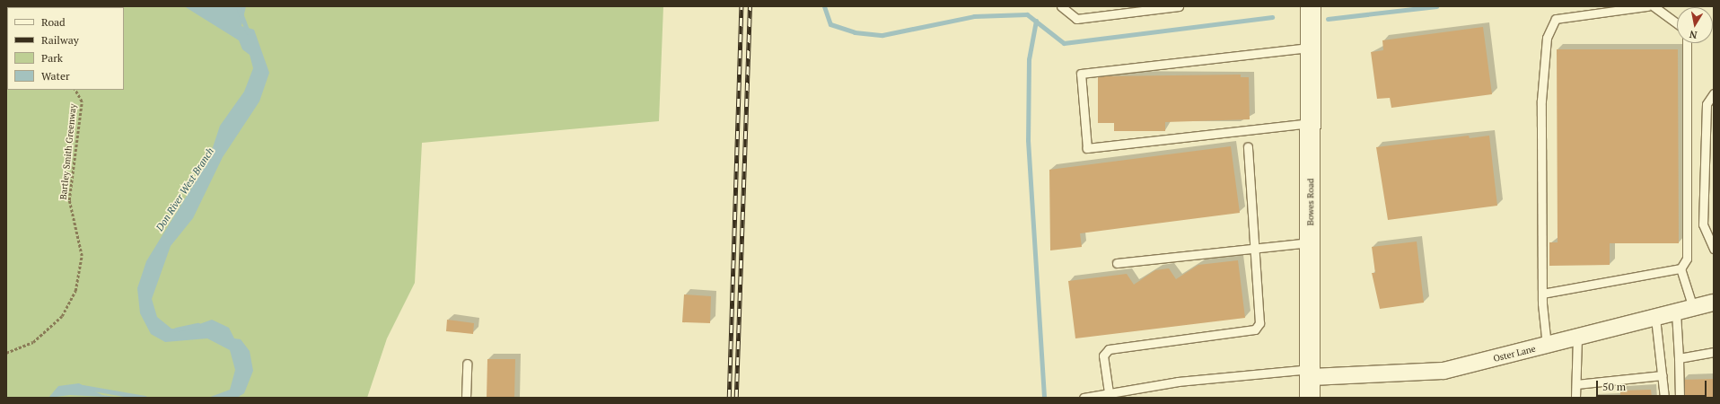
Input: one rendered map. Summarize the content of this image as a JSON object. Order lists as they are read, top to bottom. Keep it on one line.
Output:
{"streets":{"street":["Bowes Road","Oster Lane"],"path":["Bartley Smith Greenway"]},"crossings":[["Bowes Road","Oster Lane"]],"water":["Don River West Branch"],"legend":["Road","Railway","Park","Water"],"scale_bar":"50 m","north":"bottom"}
